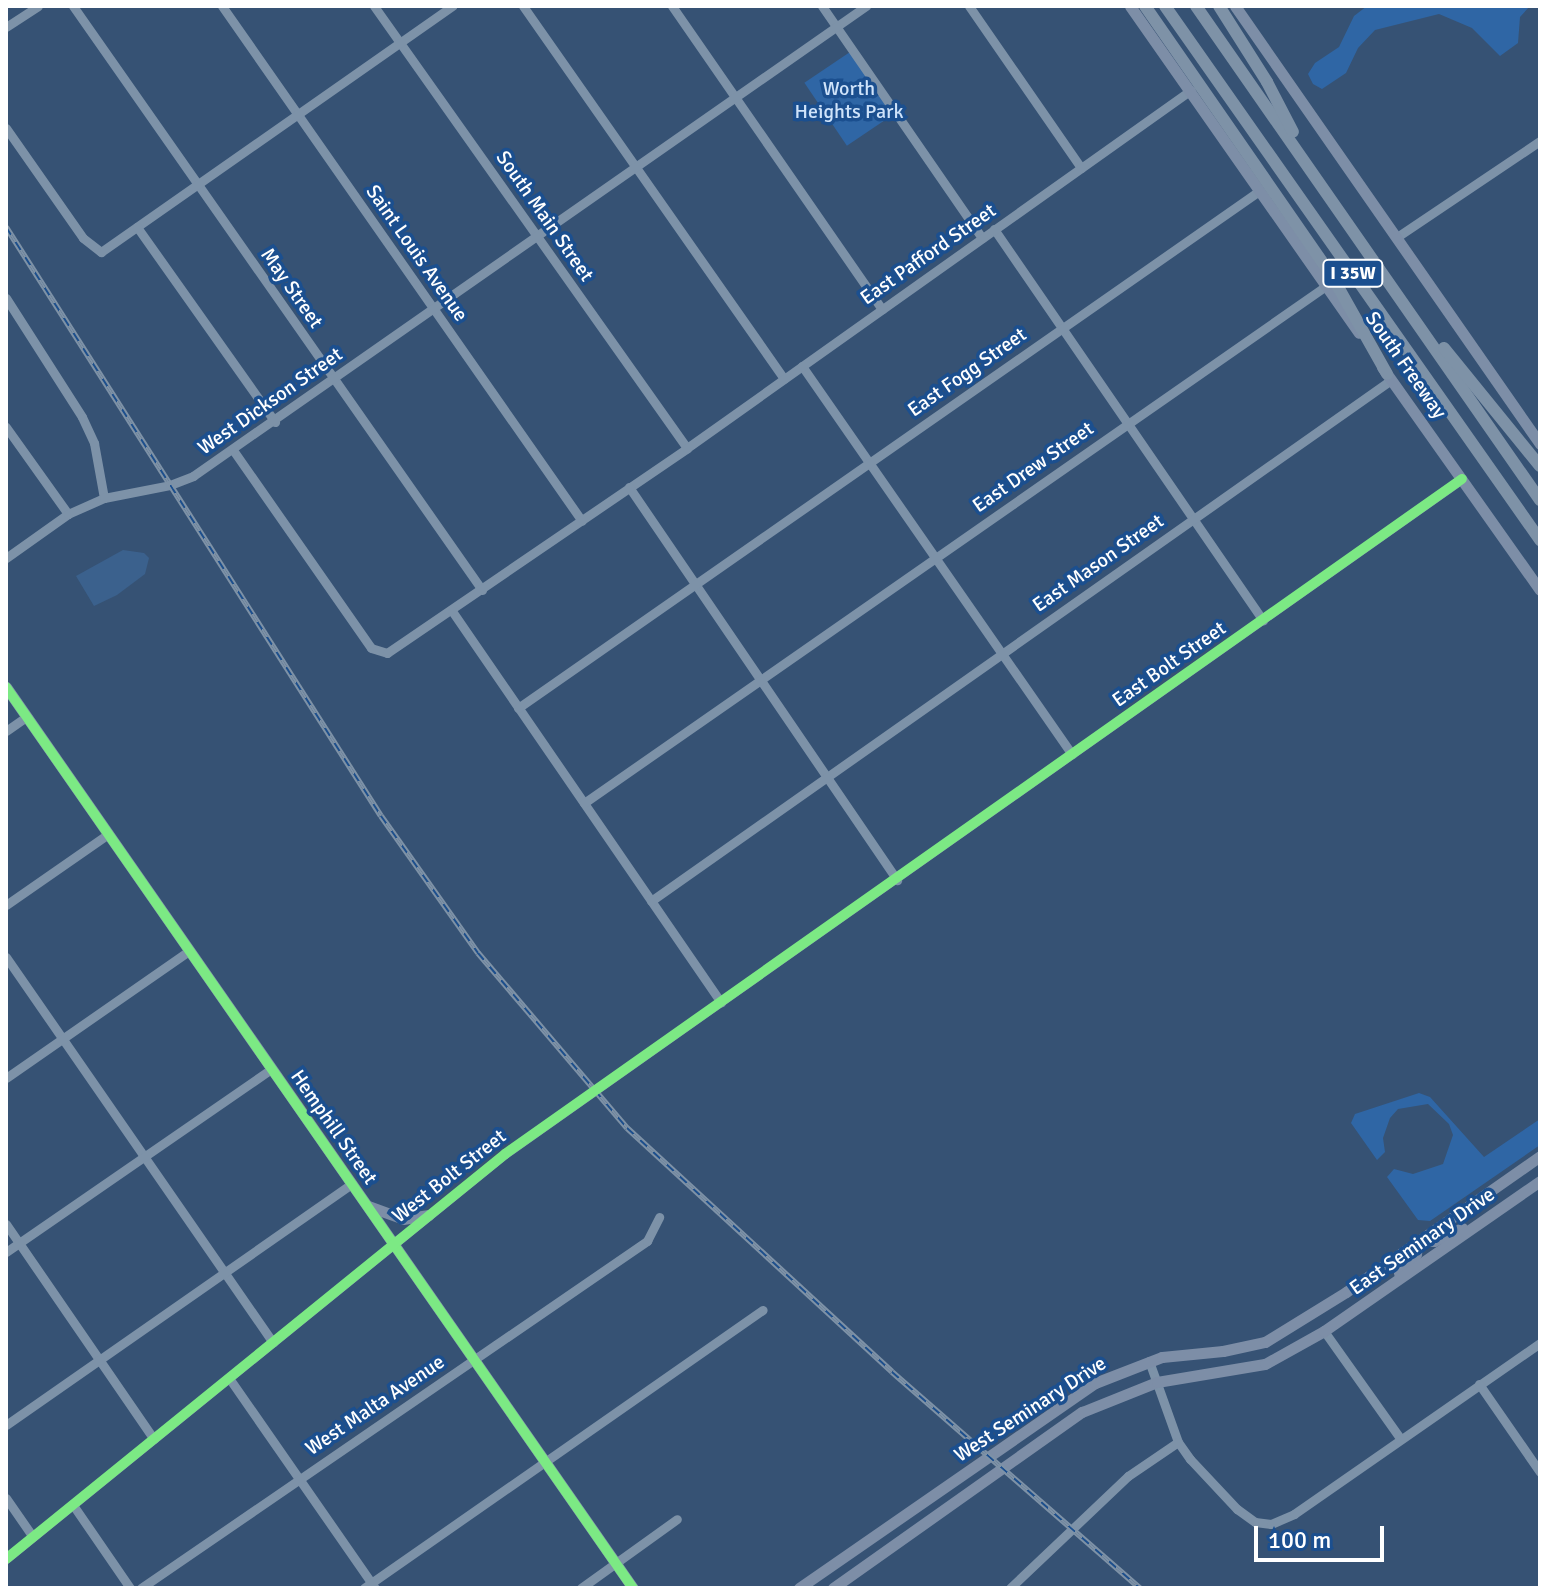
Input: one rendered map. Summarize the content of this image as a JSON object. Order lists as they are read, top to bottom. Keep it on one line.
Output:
{"streets":{"highway":["I 35W","South Freeway"],"main road":["Hemphill Street","East Seminary Drive","West Seminary Drive"],"street":["South Main Street","Saint Louis Avenue","East Pafford Street","May Street","East Fogg Street","West Dickson Street","East Drew Street","East Mason Street","East Bolt Street","West Bolt Street","West Malta Avenue"]},"crossings":[["South Main Street","East Pafford Street"],["South Main Street","West Dickson Street"],["Saint Louis Avenue","East Pafford Street"],["Saint Louis Avenue","West Dickson Street"],["East Pafford Street","May Street"],["East Pafford Street","South Freeway"],["East Pafford Street","West Dickson Street"],["May Street","West Dickson Street"],["South Freeway","East Fogg Street"],["South Freeway","East Drew Street"],["South Freeway","East Mason Street"],["South Freeway","East Bolt Street"],["East Bolt Street","West Bolt Street"],["Hemphill Street","West Bolt Street"],["Hemphill Street","West Malta Avenue"],["East Seminary Drive","West Seminary Drive"]],"parks":["Worth Heights Park"],"scale_bar":"100 m"}
